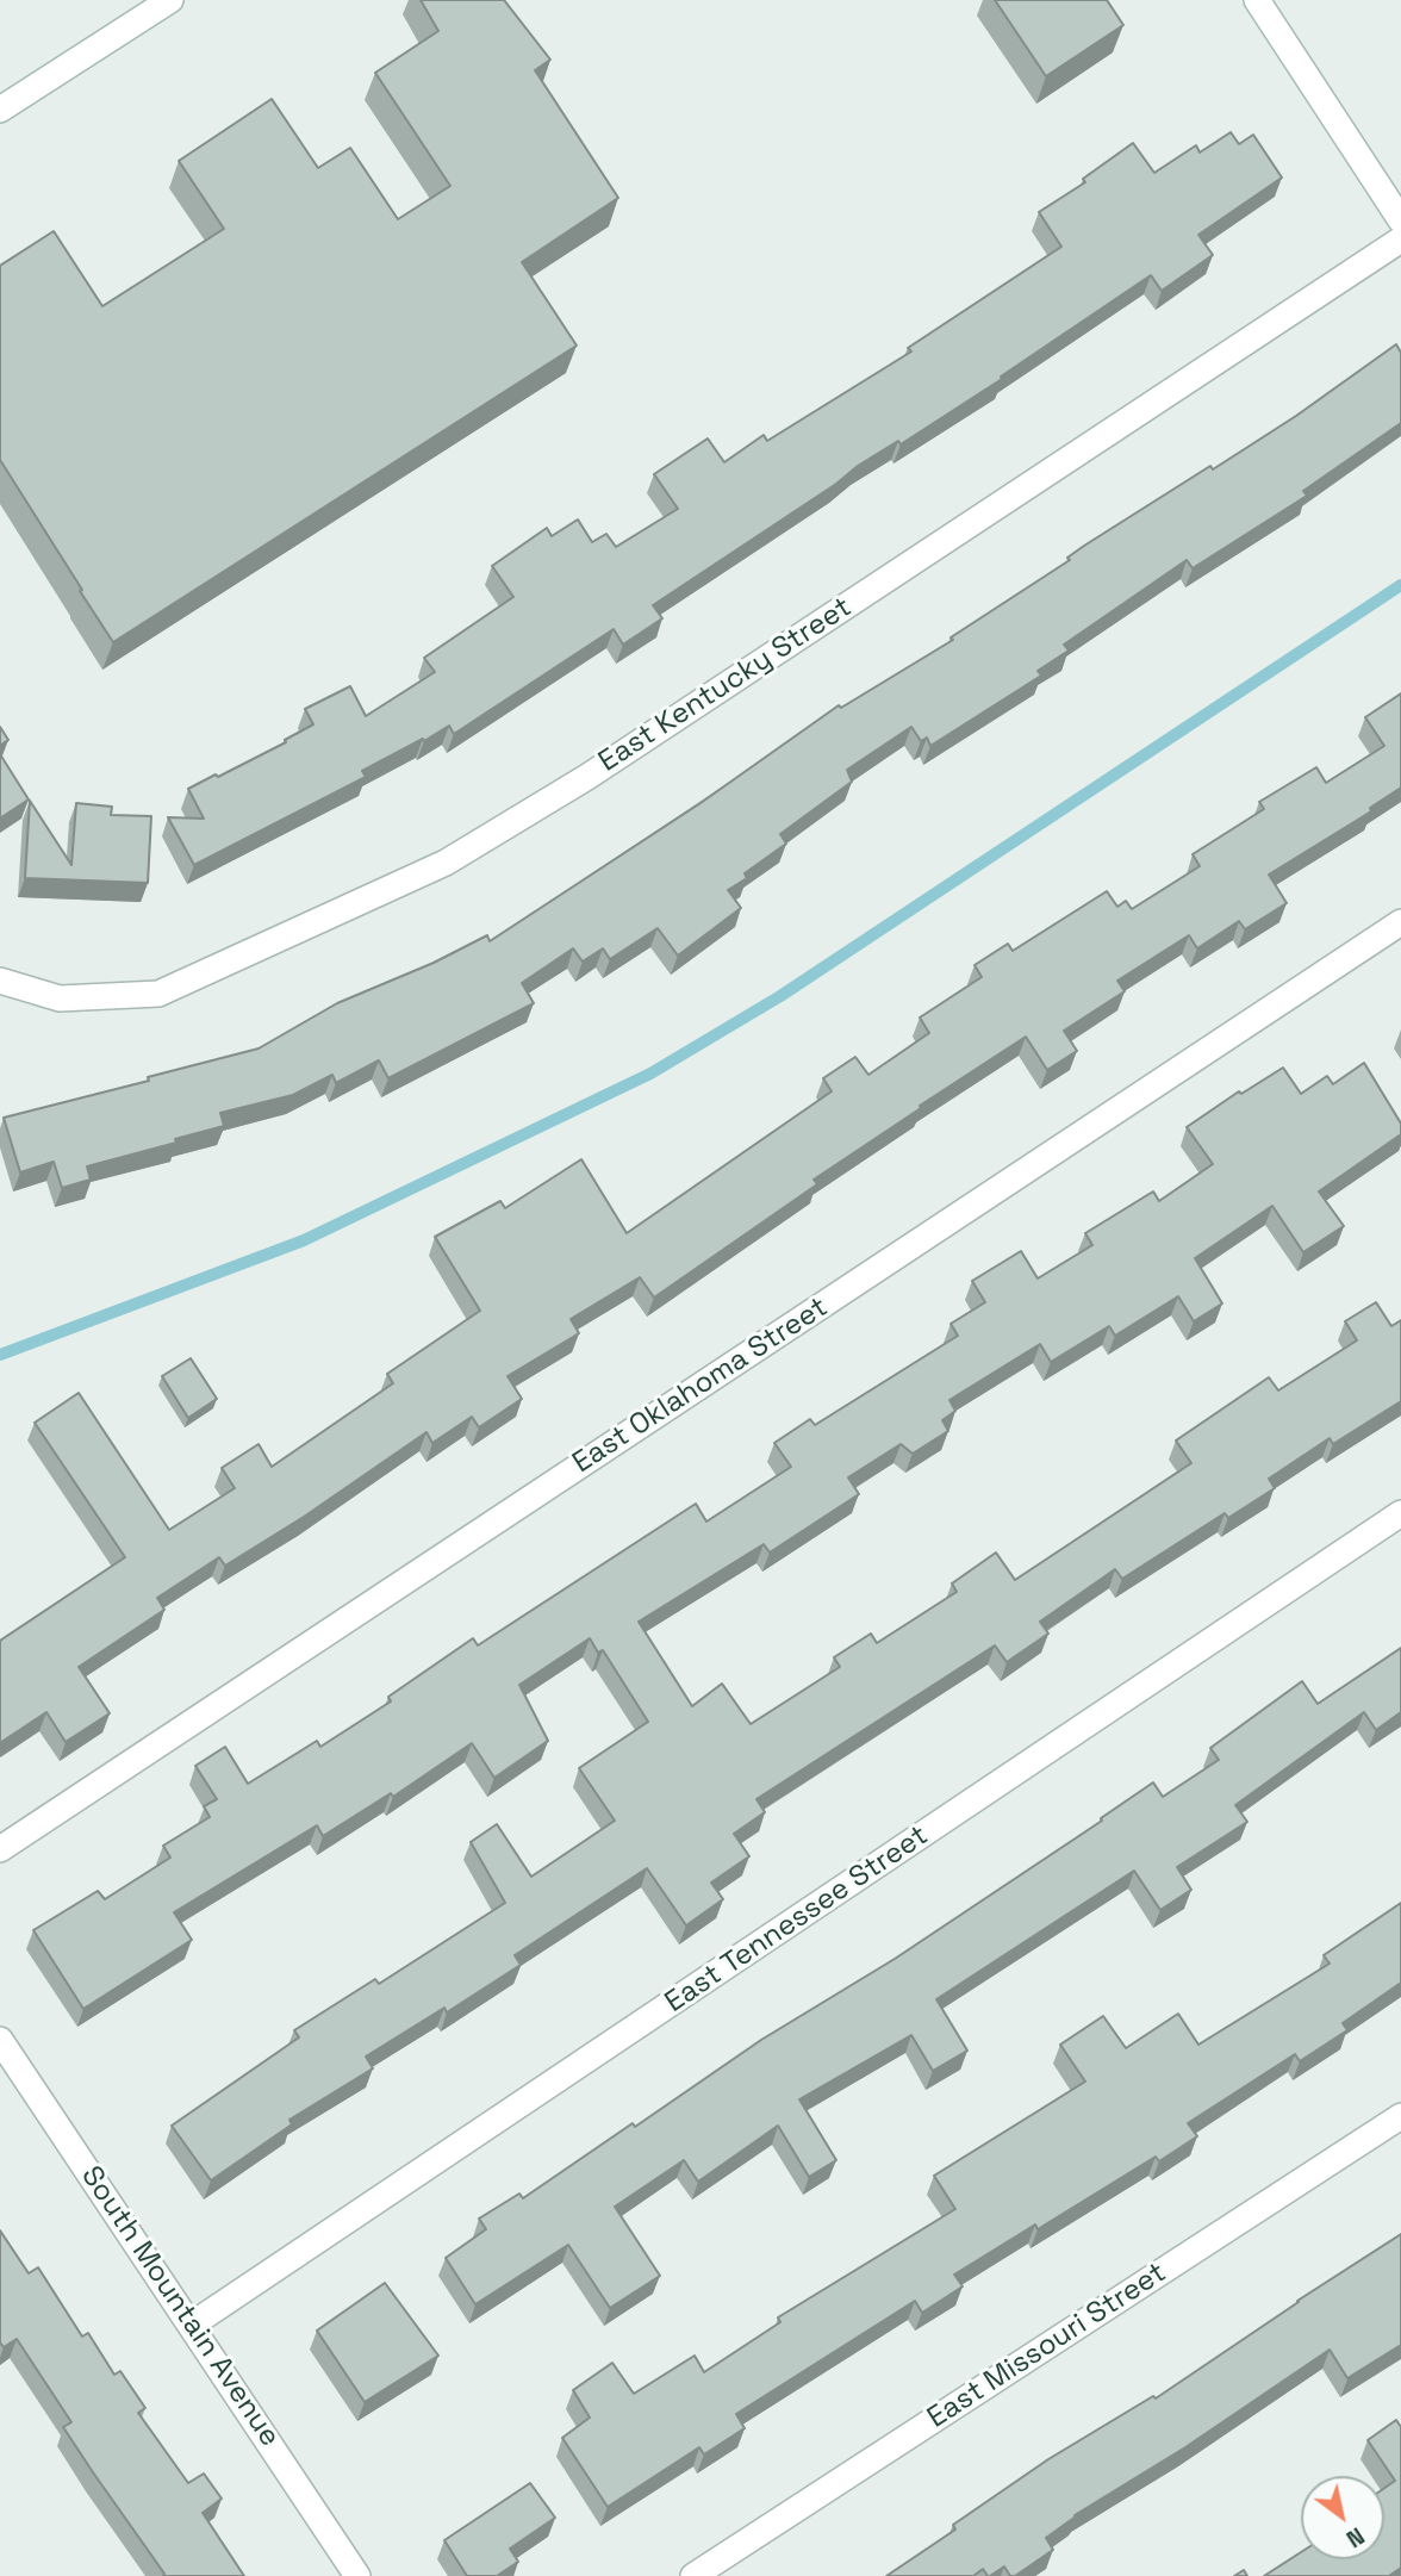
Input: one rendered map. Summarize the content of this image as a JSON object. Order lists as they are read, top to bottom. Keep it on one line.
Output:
{"streets":{"street":["East Kentucky Street","East Oklahoma Street","East Tennessee Street","South Mountain Avenue","East Missouri Street"]},"crossings":[["East Tennessee Street","South Mountain Avenue"]],"north":"bottom right"}
